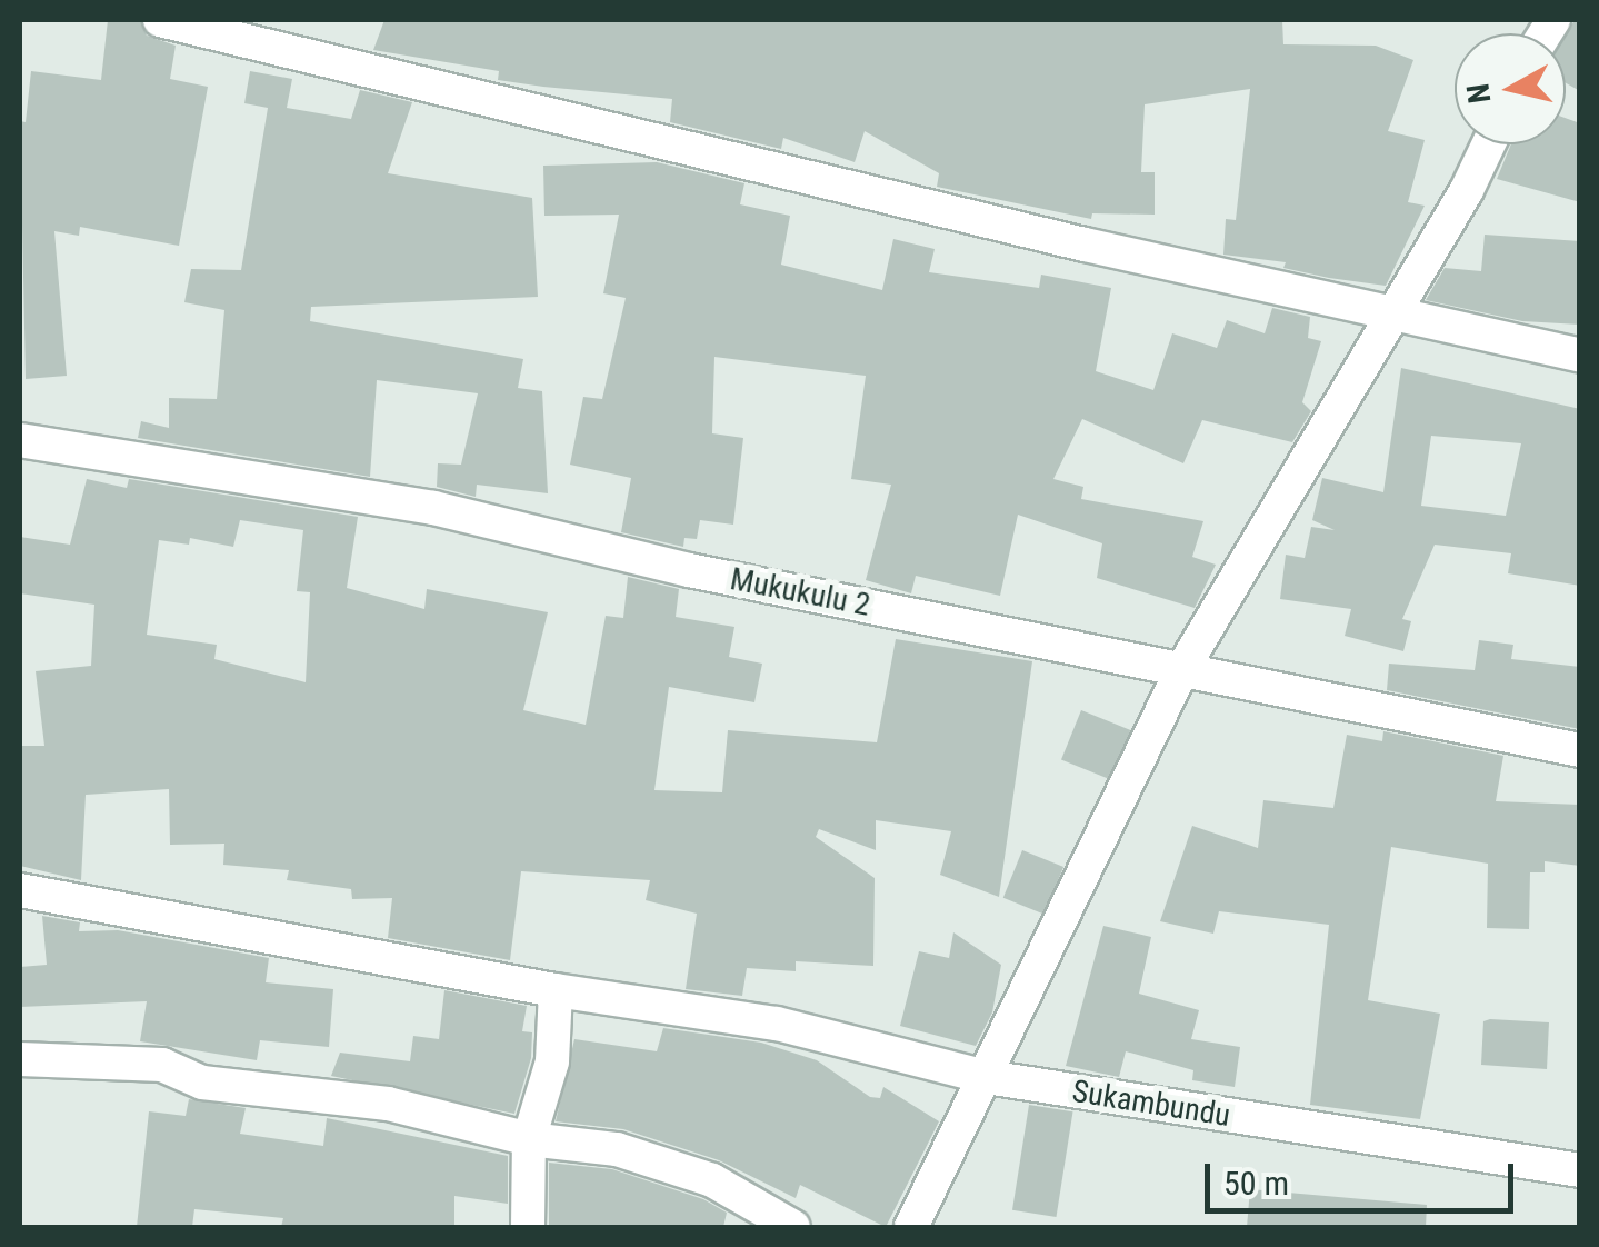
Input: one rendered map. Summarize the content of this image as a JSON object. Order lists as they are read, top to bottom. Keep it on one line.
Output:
{"streets":{"street":["Mukukulu 2","Sukambundu"]},"scale_bar":"50 m","north":"left"}
